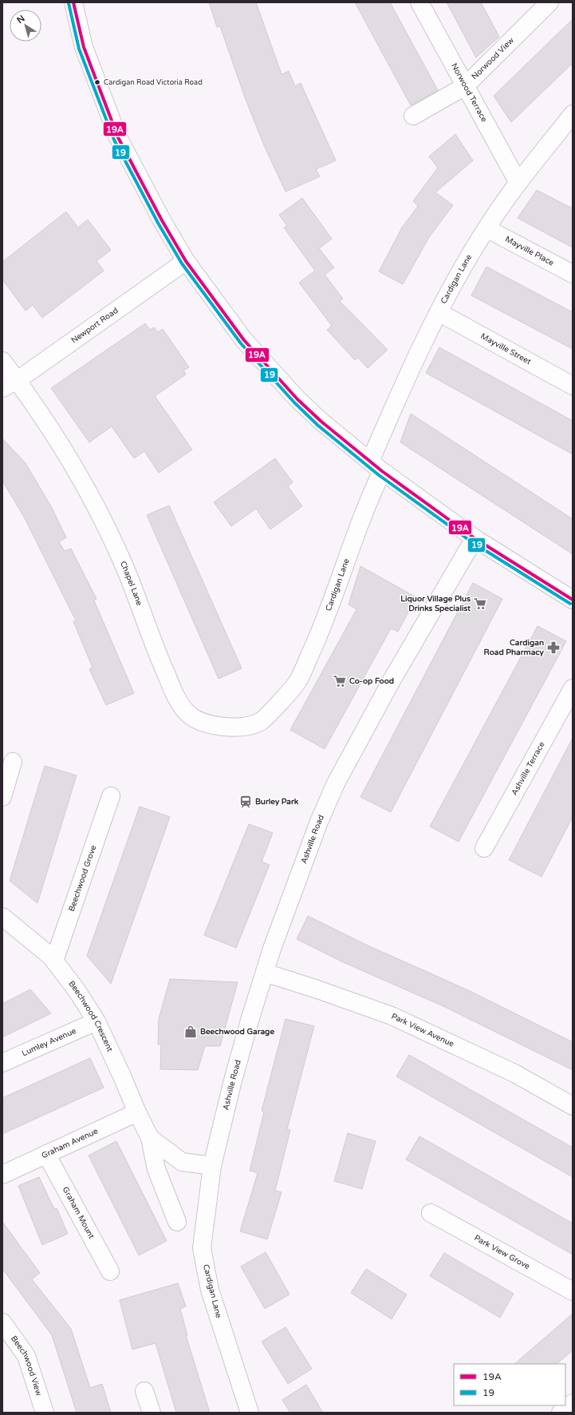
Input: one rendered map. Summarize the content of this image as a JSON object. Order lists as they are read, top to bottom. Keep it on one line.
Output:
{"streets":{"street":["Norwood View","Norwood Terrace","Mayville Place","Cardigan Lane","Newport Road","Mayville Street","Chapel Lane","Ashville Terrace","Ashville Road","Beechwood Grove","Beechwood Crescent","Park View Avenue","Lumley Avenue","Graham Avenue","Graham Mount","Park View Grove","Beechwood View"]},"crossings":[["Norwood View","Norwood Terrace"],["Norwood Terrace","Cardigan Lane"],["Mayville Place","Cardigan Lane"],["Cardigan Lane","Mayville Street"],["Cardigan Lane","Chapel Lane"],["Cardigan Lane","Ashville Road"],["Cardigan Lane","Beechwood Crescent"],["Newport Road","Chapel Lane"],["Ashville Road","Beechwood Crescent"],["Ashville Road","Park View Avenue"],["Beechwood Grove","Beechwood Crescent"],["Beechwood Crescent","Lumley Avenue"],["Beechwood Crescent","Graham Avenue"],["Graham Avenue","Graham Mount"]],"places":{"other":["Cardigan Road Victoria Road"],"supermarket":["Liquor Village Plus Drinks Specialist","Co-op Food"],"pharmacy":["Cardigan Road Pharmacy"],"station":["Burley Park"],"shop":["Beechwood Garage"]},"lines":["transit line 19A","transit line 19"],"legend":["19A","19"],"north":"top left"}
